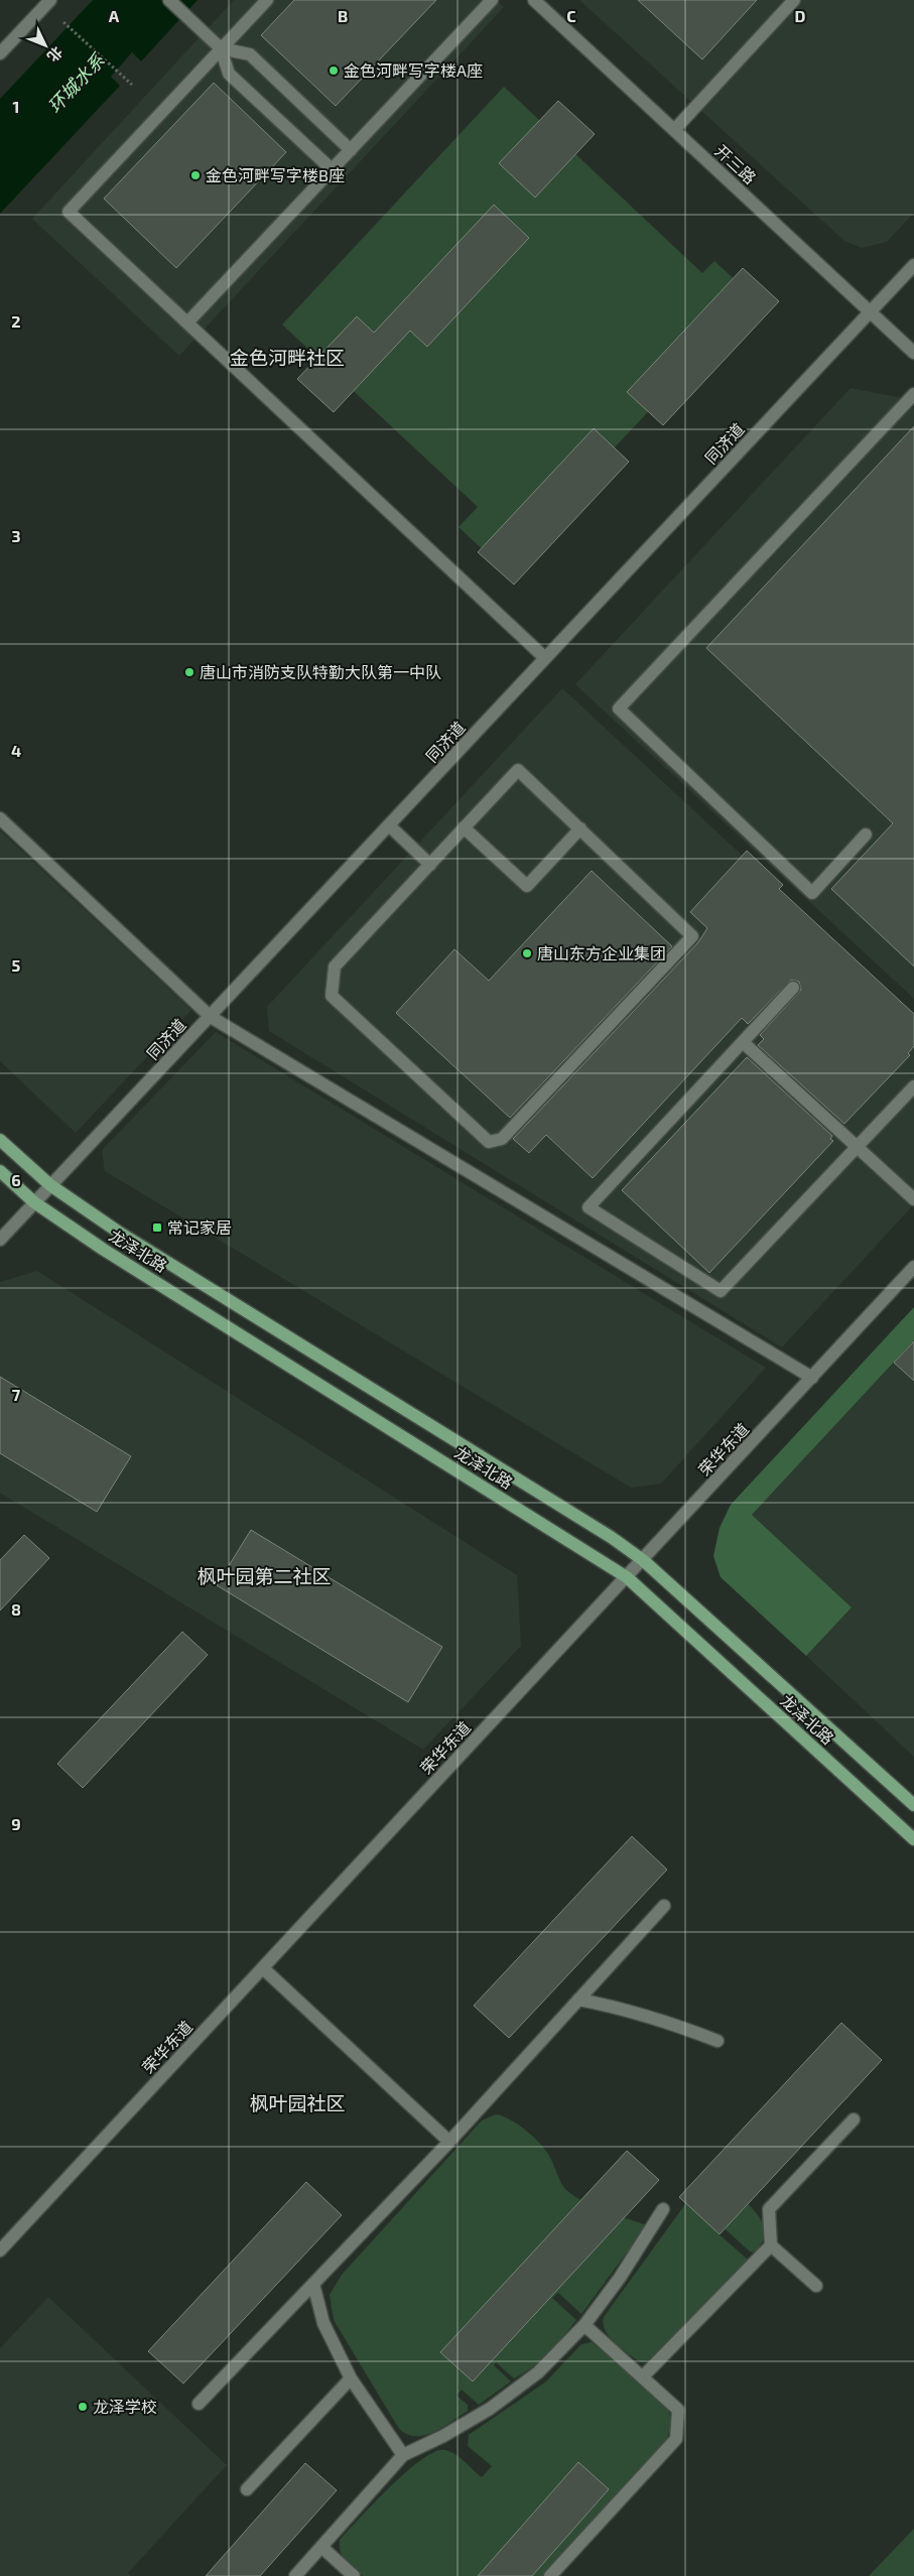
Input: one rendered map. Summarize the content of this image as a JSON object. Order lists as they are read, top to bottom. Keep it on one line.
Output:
{"streets":{"main road":["龙泽北路"],"street":["开三路","同济道","荣华东道"]},"crossings":[["开三路","同济道"],["同济道","龙泽北路"],["龙泽北路","荣华东道"]],"districts":["金色河畔社区","枫叶园第二社区","枫叶园社区"],"water":["环城水系"],"places":{"other":["金色河畔写字楼A座","金色河畔写字楼B座","唐山市消防支队特勤大队第一中队","唐山东方企业集团","龙泽学校"],"transit":["常记家居"]},"north":"bottom right","grid":{"columns":["A","B","C","D"],"rows":["1","2","3","4","5","6","7","8","9"]}}
